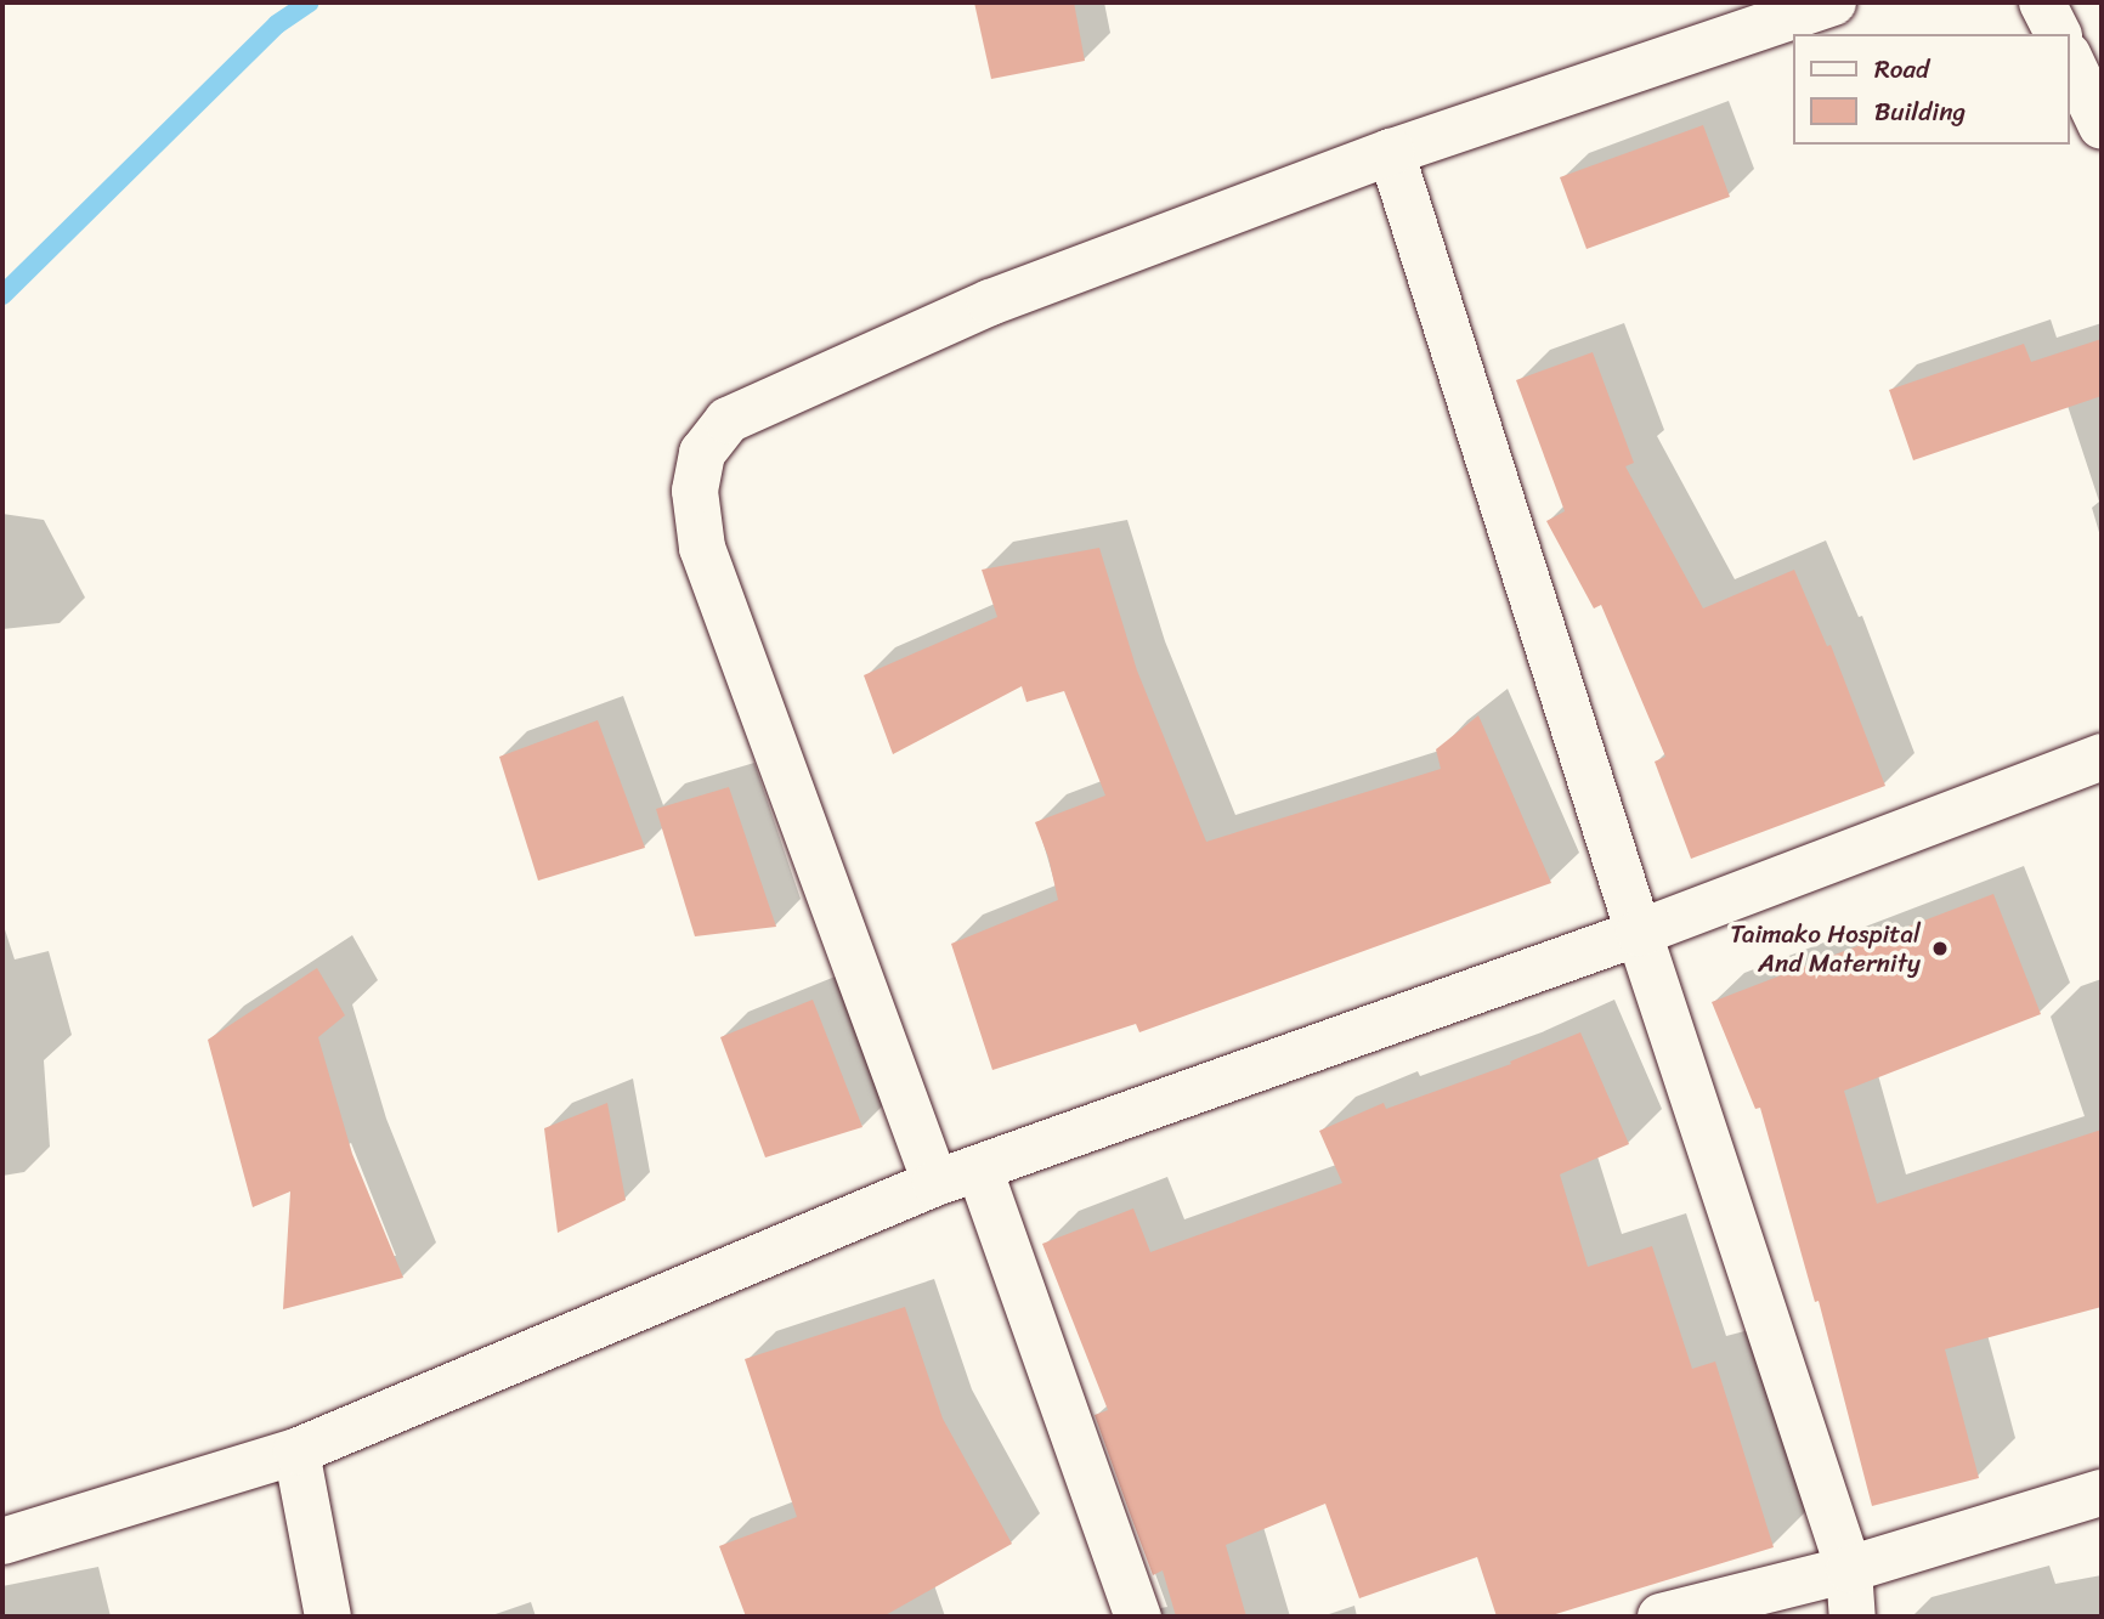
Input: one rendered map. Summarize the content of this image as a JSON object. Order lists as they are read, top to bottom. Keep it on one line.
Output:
{"places":["Taimako Hospital And Maternity"],"legend":["Road","Building"]}
